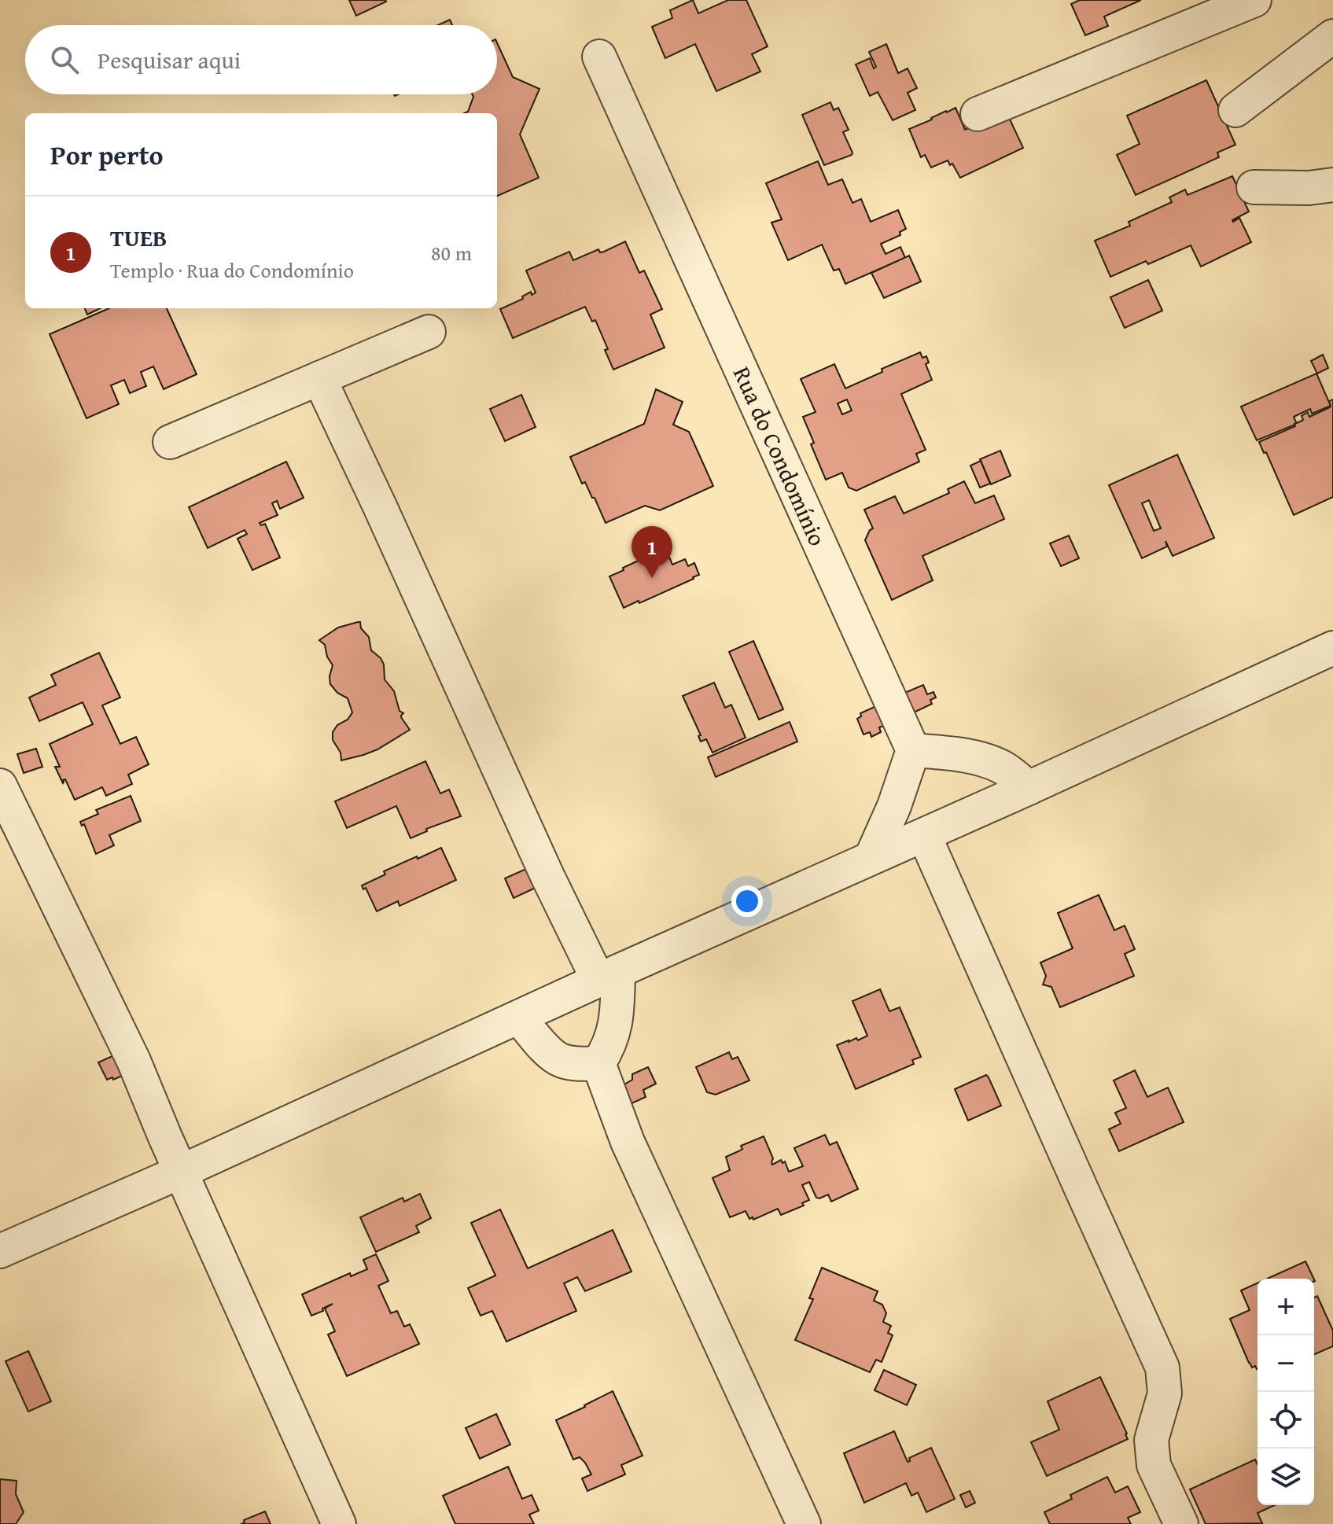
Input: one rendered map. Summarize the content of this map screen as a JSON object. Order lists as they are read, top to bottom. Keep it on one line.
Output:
{"streets":{"street":["Rua do Condomínio"]},"page":{"search":"Pesquisar aqui","heading":"Por perto","list":[{"mark":"1","name":"TUEB","note":"Templo · Rua do Condomínio","value":"80 m"}],"pins":"1","map_buttons":["+","−"]}}
